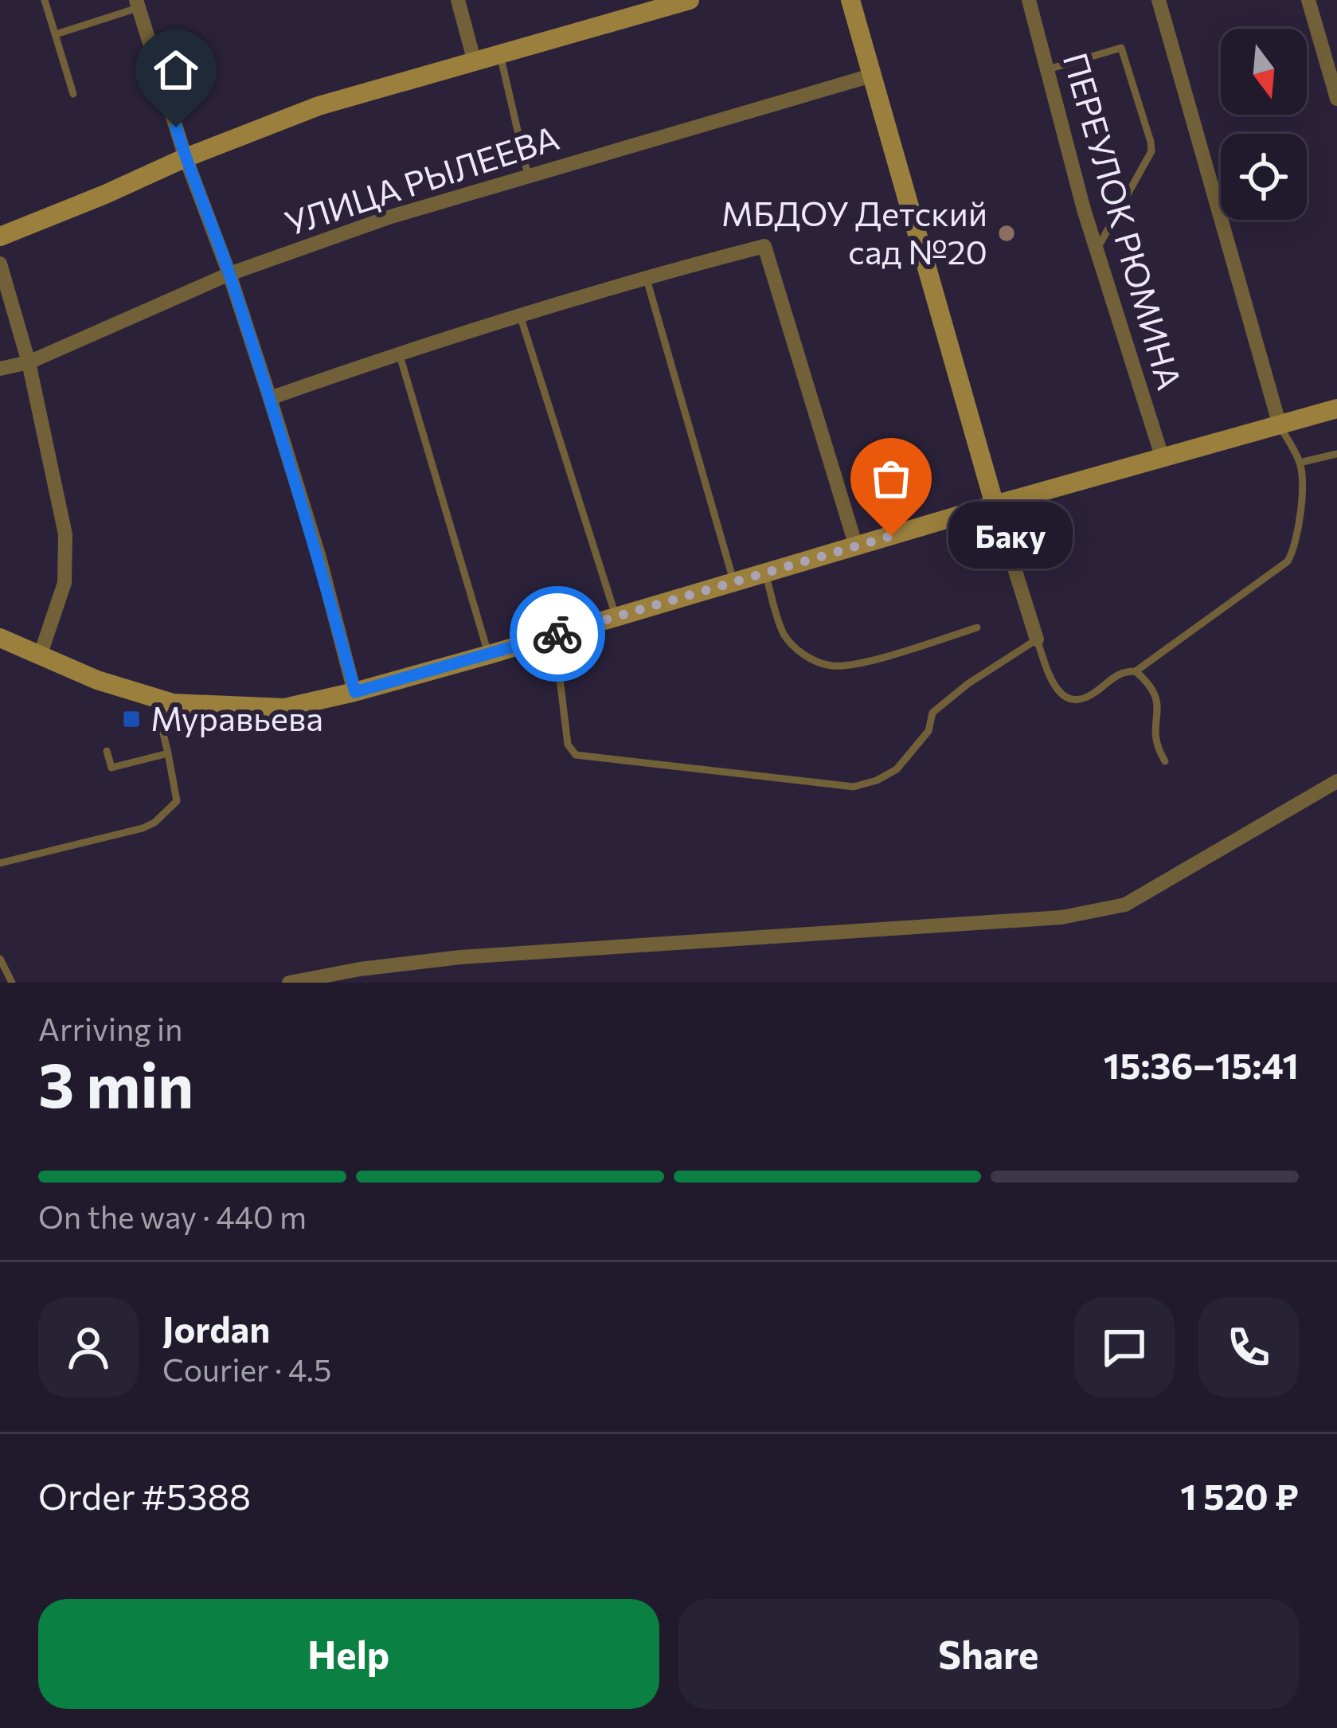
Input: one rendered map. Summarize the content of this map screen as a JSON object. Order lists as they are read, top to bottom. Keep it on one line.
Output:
{"streets":{"street":["УЛИЦА РЫЛЕЕВА","ПЕРЕУЛОК РЮМИНА"]},"places":{"other":["МБДОУ Детский сад №20","Баку"],"transit":["Муравьева"]},"north":"bottom","page":{"bubble":"Баку","heading":["3 min","Arriving in","15:36–15:41"],"panel":["Jordan","Courier · 4.5","Order #5388","1 520 ₽"],"bar":"On the way · 440 m","buttons":["Help","Share"]}}
